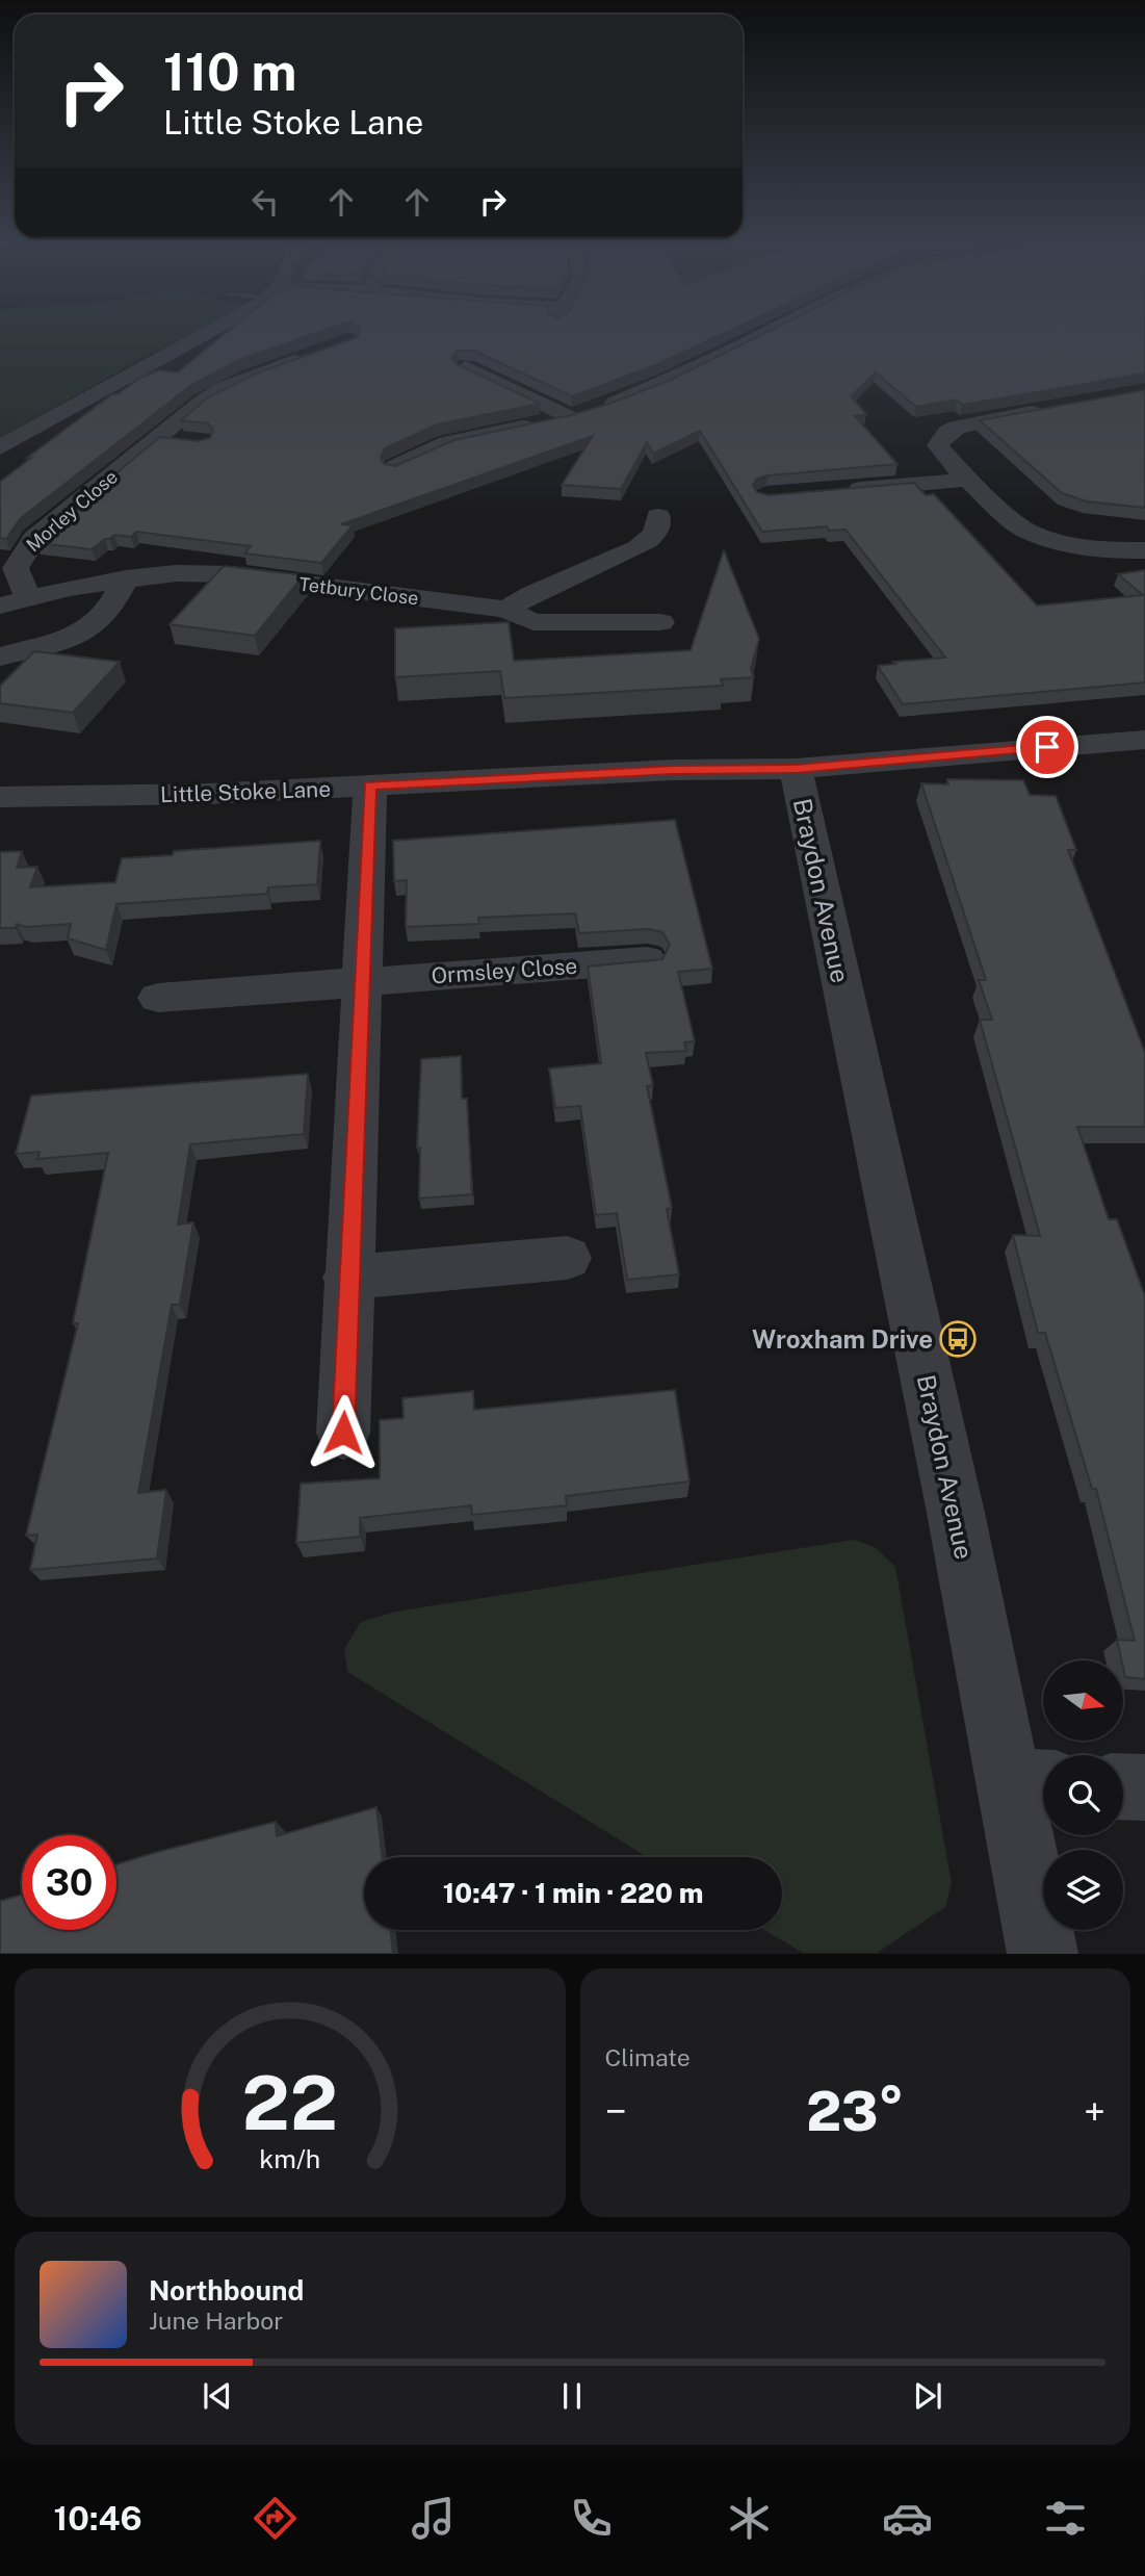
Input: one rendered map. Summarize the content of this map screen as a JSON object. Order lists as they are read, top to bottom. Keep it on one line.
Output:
{"streets":{"street":["Morley Close","Tetbury Close","Little Stoke Lane","Braydon Avenue","Ormsley Close"]},"crossings":[["Morley Close","Tetbury Close"],["Little Stoke Lane","Braydon Avenue"]],"places":{"bus stop":["Wroxham Drive"]},"north":"right","page":{"turn":["110 m","Little Stoke Lane"],"limit":"30","trip":"10:47 · 1 min · 220 m","tile":"Climate","heat":["−","23°","+"],"song":["Northbound","June Harbor"],"tabs":"10:46","gauge":["22","km/h"]}}
